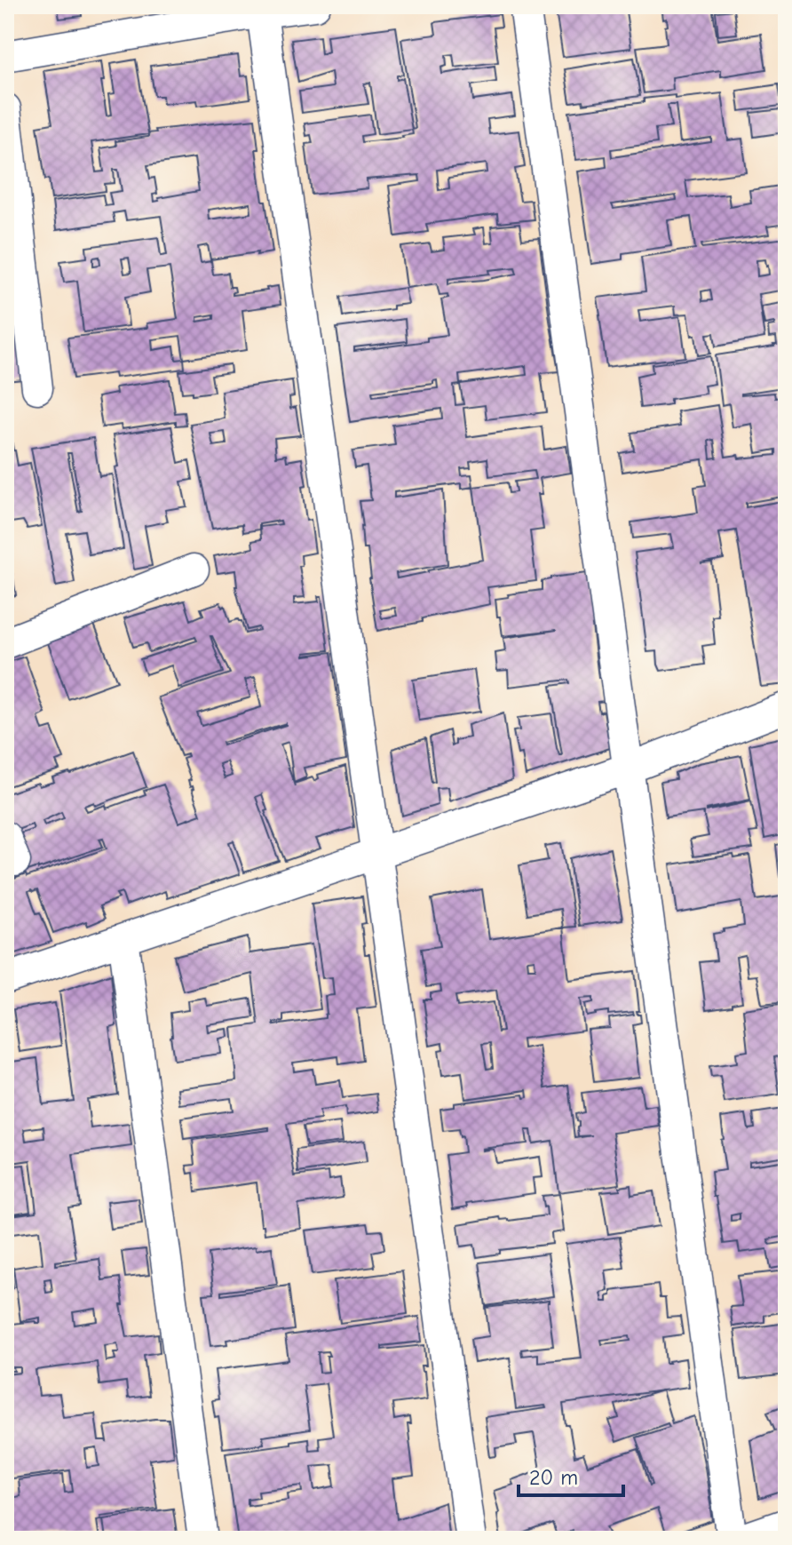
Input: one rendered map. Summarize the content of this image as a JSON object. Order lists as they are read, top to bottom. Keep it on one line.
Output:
{"scale_bar":"20 m"}
